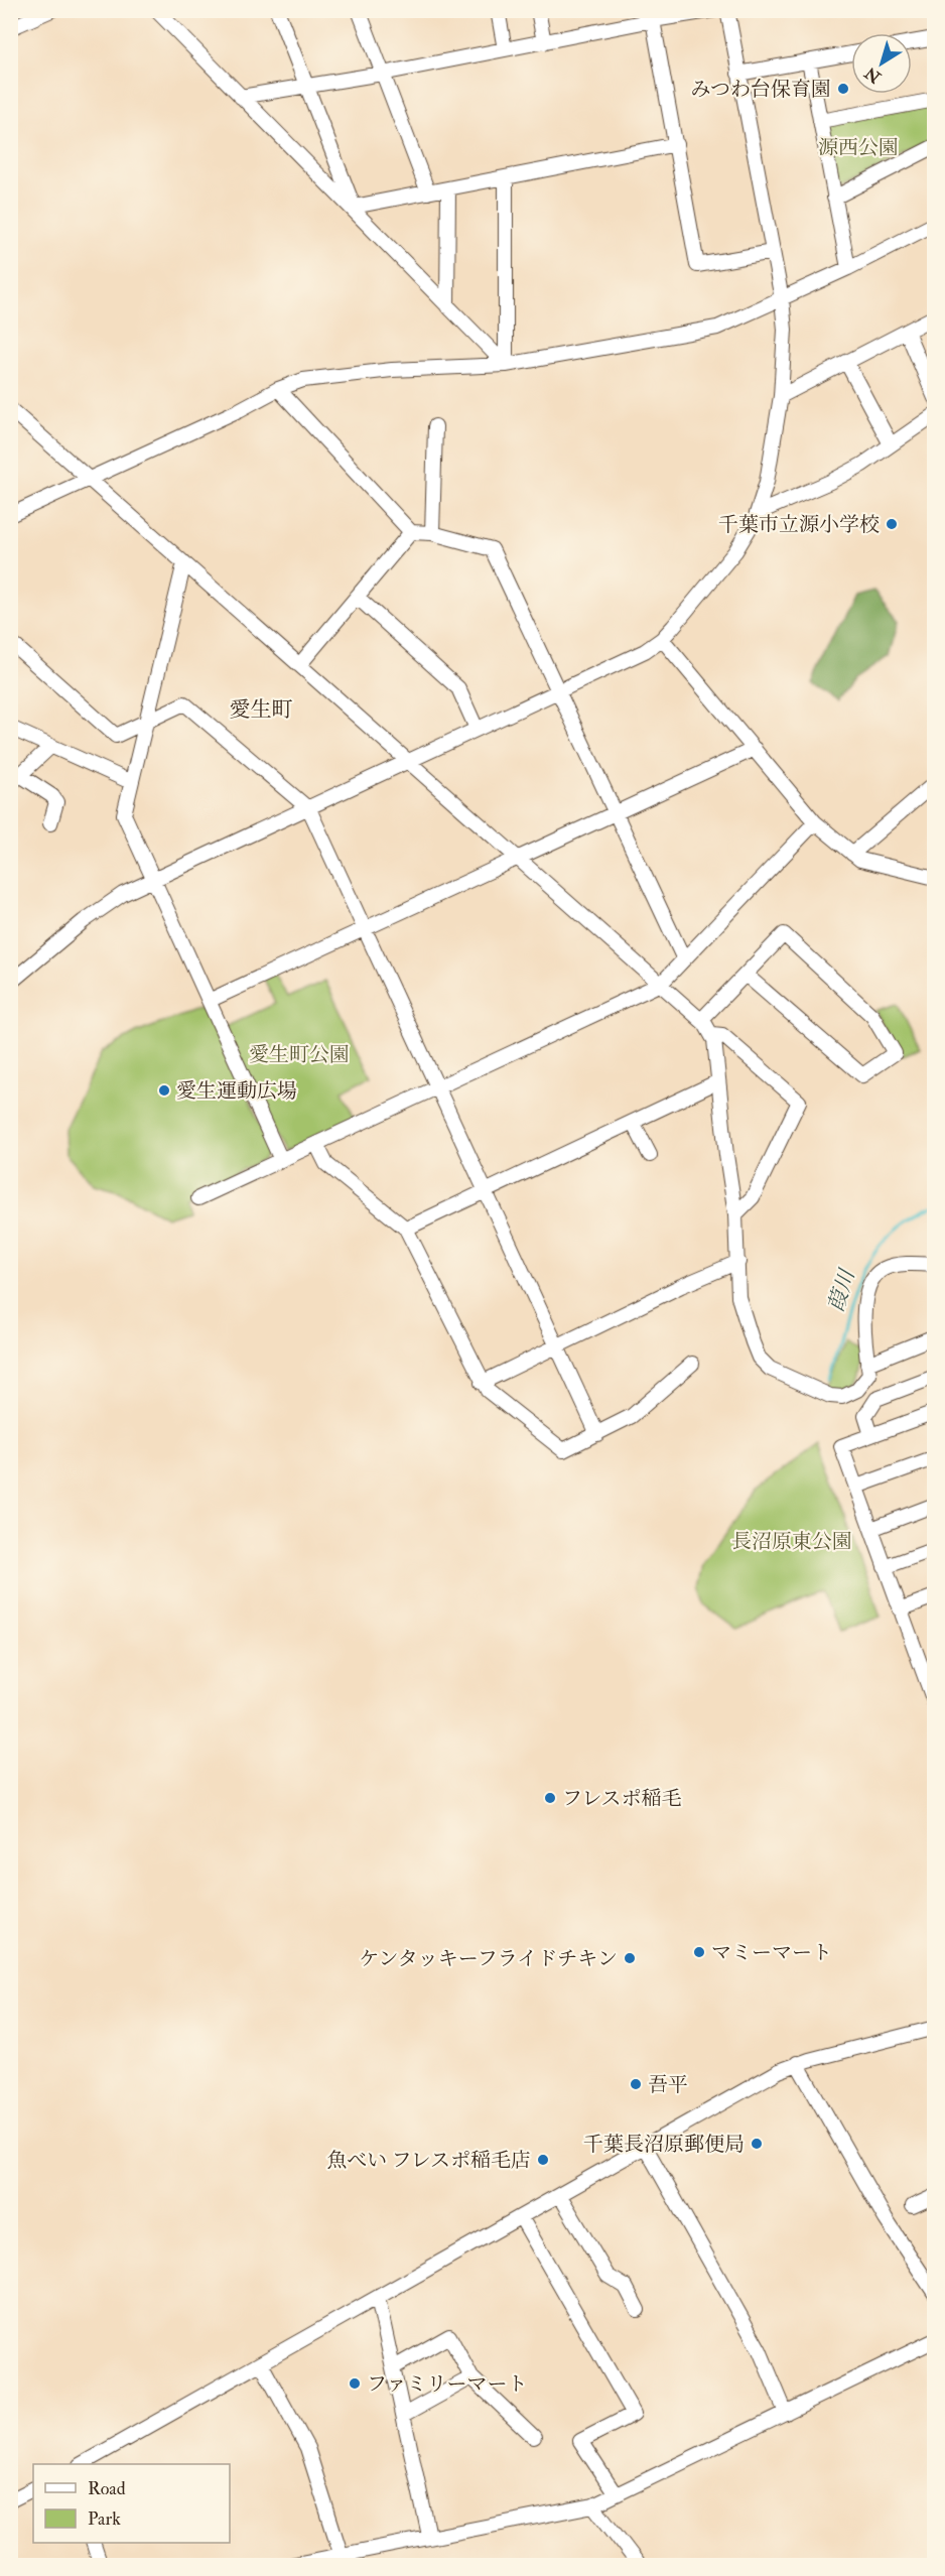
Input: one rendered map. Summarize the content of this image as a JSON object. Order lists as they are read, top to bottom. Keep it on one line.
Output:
{"districts":["愛生町"],"water":["葭川"],"parks":["源西公園","愛生町公園","長沼原東公園"],"places":["みつわ台保育園","千葉市立源小学校","愛生運動広場","フレスポ稲毛","マミーマート","ケンタッキーフライドチキン","吾平","千葉長沼原郵便局","魚べい フレスポ稲毛店","ファミリーマート"],"legend":["Road","Park"],"north":"bottom left"}
